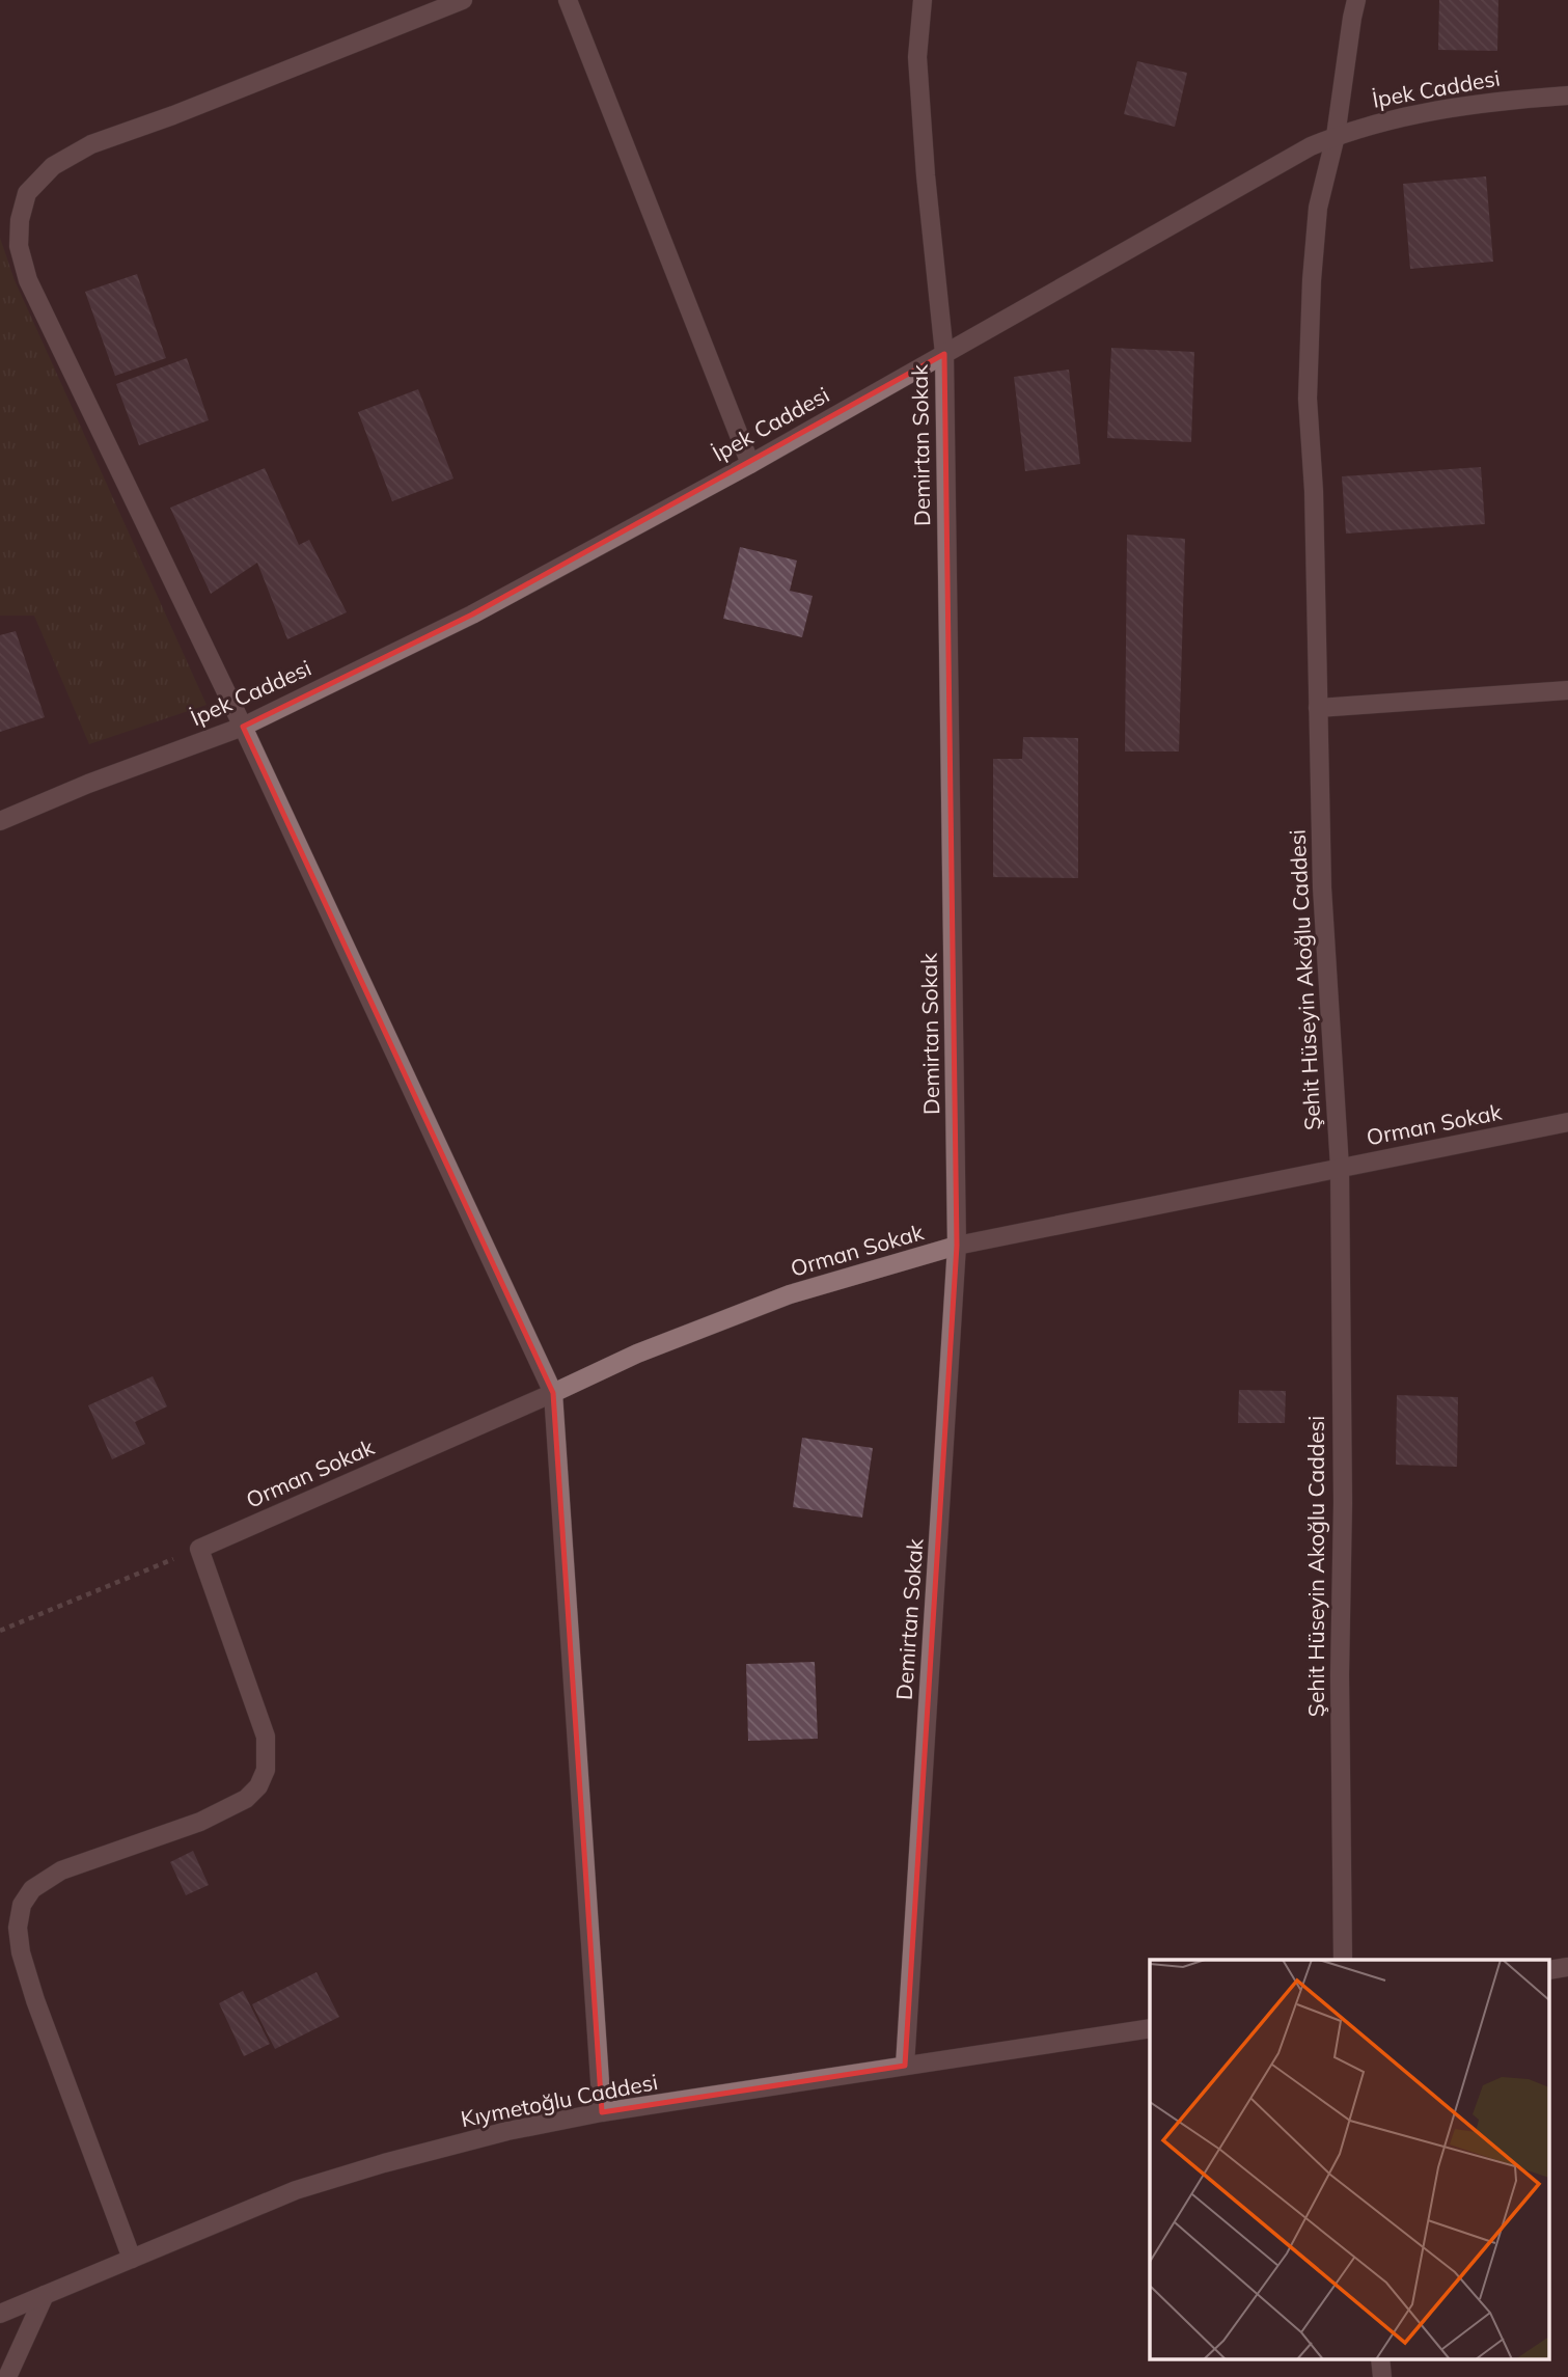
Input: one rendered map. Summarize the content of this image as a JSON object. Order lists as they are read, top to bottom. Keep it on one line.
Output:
{"streets":{"street":["İpek Caddesi","Demirtan Sokak","Şehit Hüseyin Akoğlu Caddesi","Orman Sokak","Kıymetoğlu Caddesi"]},"crossings":[["İpek Caddesi","Demirtan Sokak"],["İpek Caddesi","Şehit Hüseyin Akoğlu Caddesi"],["Demirtan Sokak","Orman Sokak"],["Demirtan Sokak","Kıymetoğlu Caddesi"],["Şehit Hüseyin Akoğlu Caddesi","Orman Sokak"]]}
